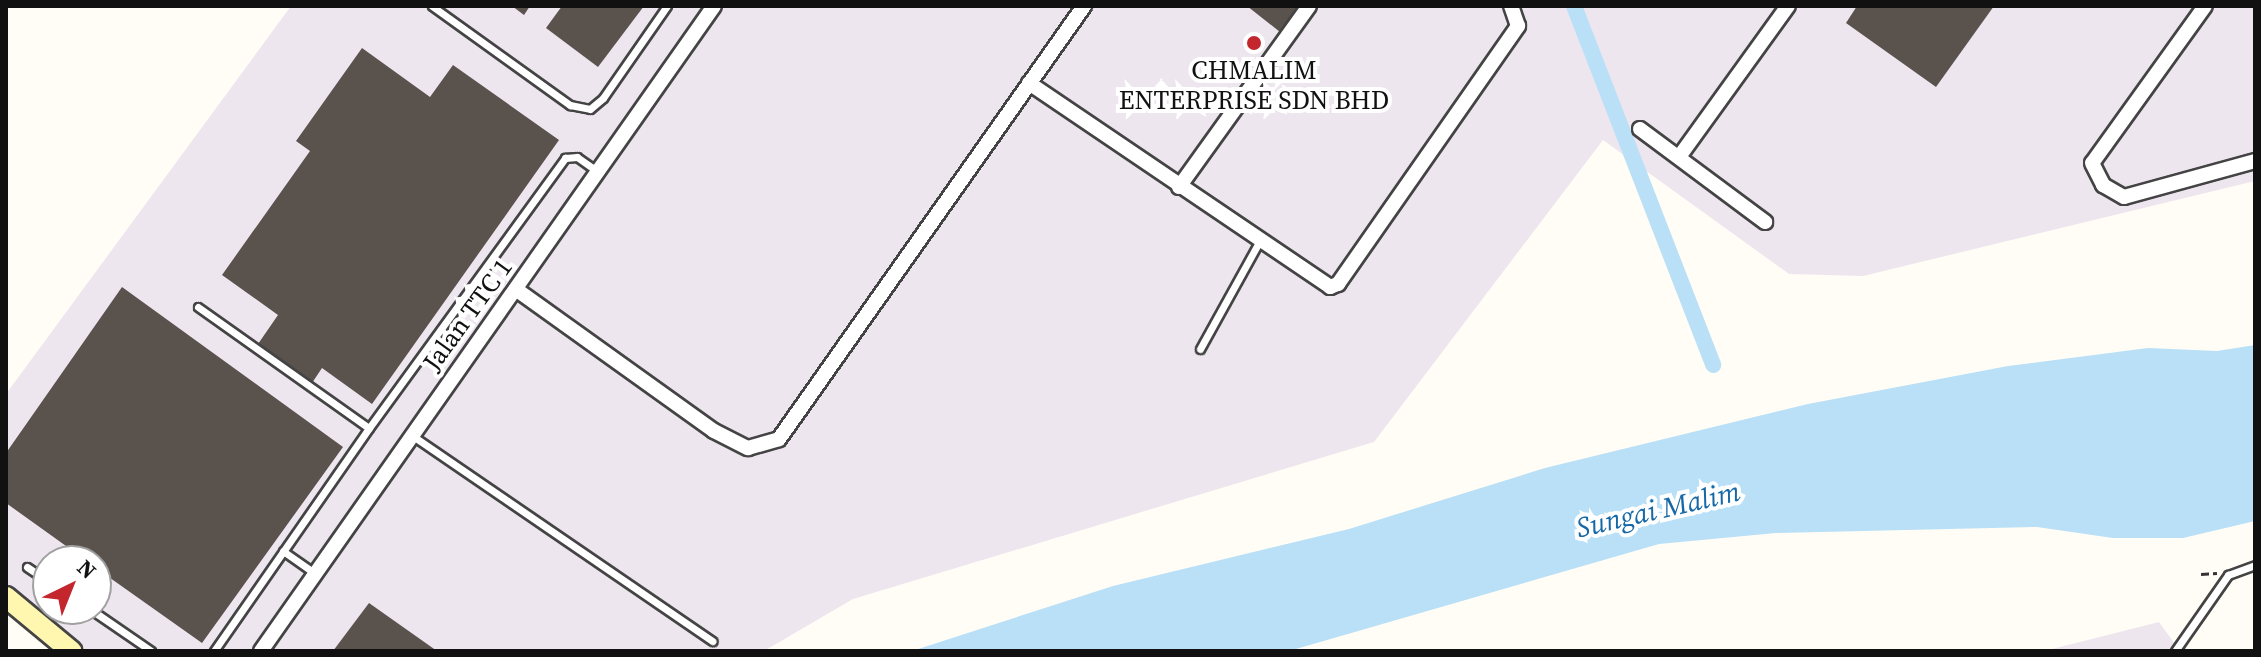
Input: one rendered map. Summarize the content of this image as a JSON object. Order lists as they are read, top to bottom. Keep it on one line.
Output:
{"streets":{"street":["Jalan TTC 1"]},"water":["Sungai Malim"],"places":["CHMALIM ENTERPRISE SDN BHD"],"north":"top right"}
